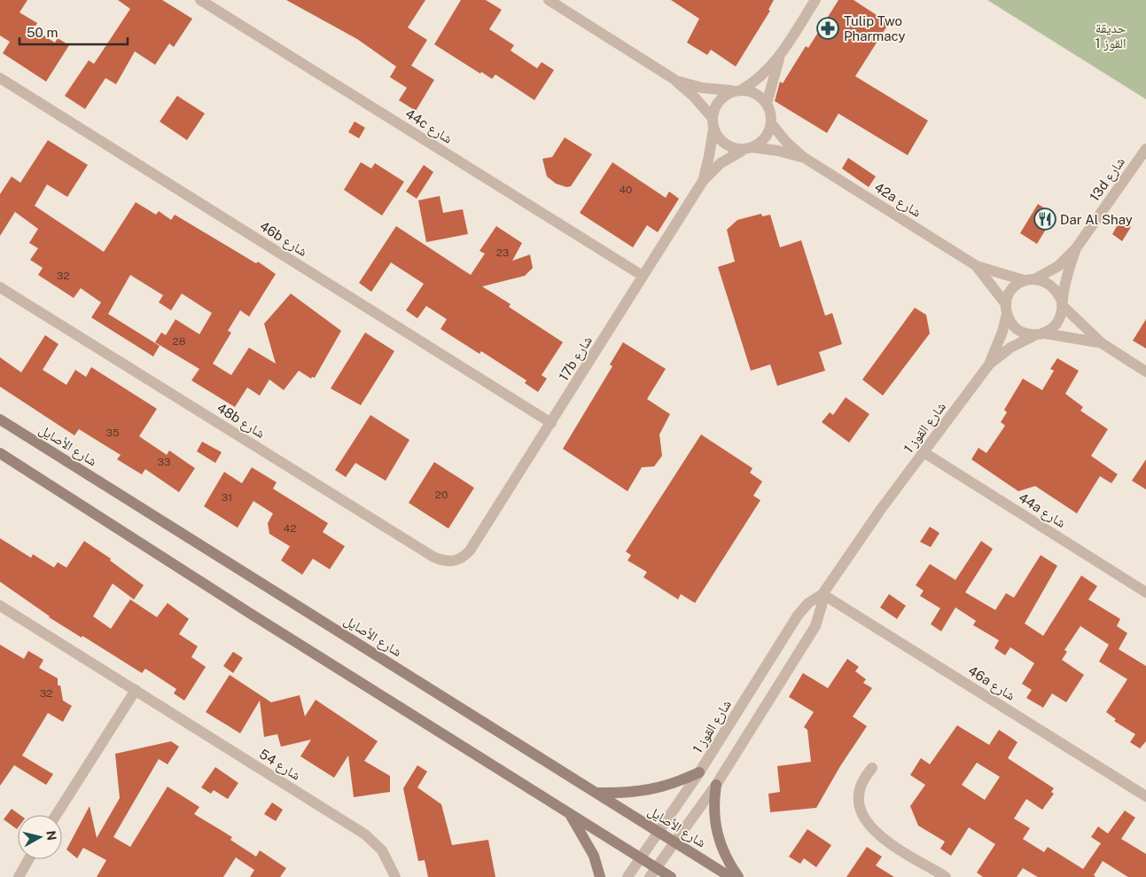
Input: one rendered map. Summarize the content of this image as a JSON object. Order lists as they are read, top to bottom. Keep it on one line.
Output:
{"streets":{"main road":["شارع الأصايل"],"street":["44c شارع","13d شارع","42a شارع","46b شارع","17b شارع","48b شارع","شارع القوز 1","44a شارع","46a شارع","شارع 54"]},"crossings":[["44c شارع","17b شارع"],["13d شارع","42a شارع"],["13d شارع","شارع القوز 1"],["42a شارع","17b شارع"],["42a شارع","شارع القوز 1"],["46b شارع","17b شارع"],["17b شارع","48b شارع"],["شارع القوز 1","شارع الأصايل"],["شارع القوز 1","44a شارع"],["شارع القوز 1","46a شارع"]],"parks":["حديقة القوز 1"],"places":{"pharmacy":["Tulip Two Pharmacy"],"restaurant":["Dar Al Shay"]},"house_numbers":["40","23","32","28","35","33","20","31","42","32"],"scale_bar":"50 m","north":"right"}
